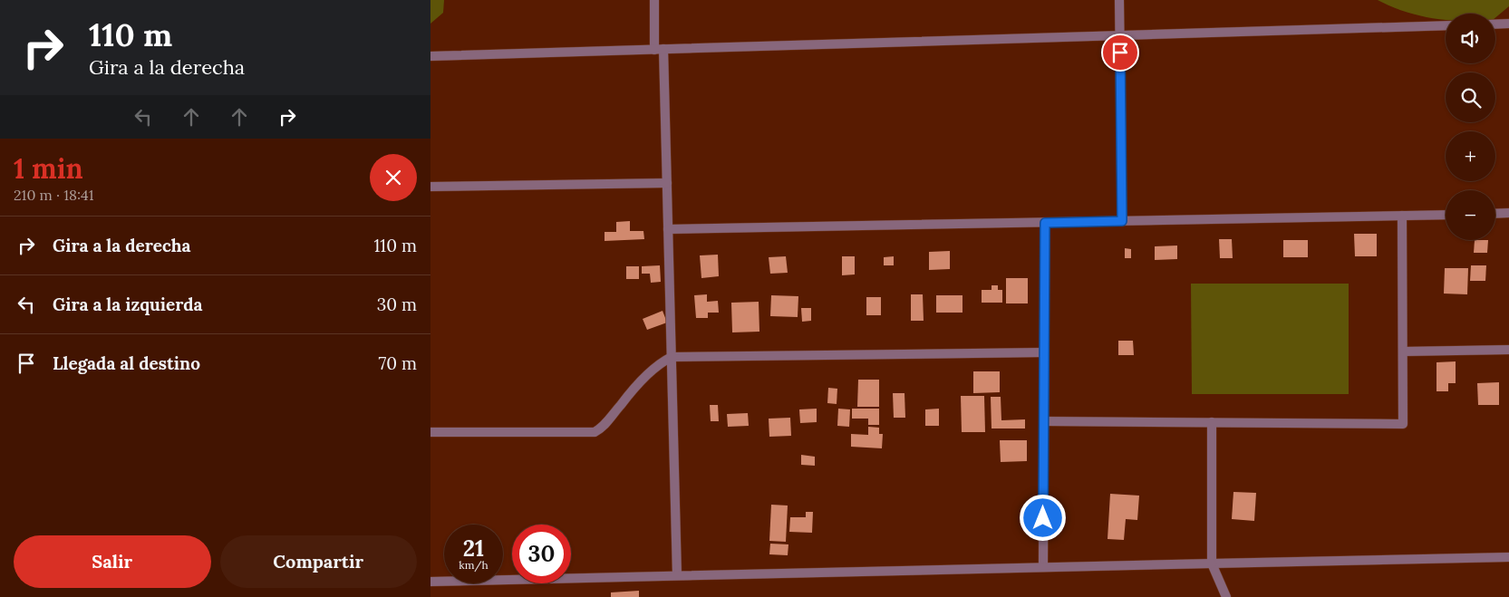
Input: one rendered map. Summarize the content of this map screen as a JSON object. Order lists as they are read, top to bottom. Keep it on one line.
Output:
{"page":{"turn":["110 m","Gira a la derecha"],"map_buttons":["+","−"],"heading":["1 min","210 m · 18:41"],"list":[{"name":"Gira a la derecha","value":"110 m"},{"name":"Gira a la izquierda","value":"30 m"},{"name":"Llegada al destino","value":"70 m"}],"speed":"21 km/h","limit":"30","buttons":["Salir","Compartir"]}}
